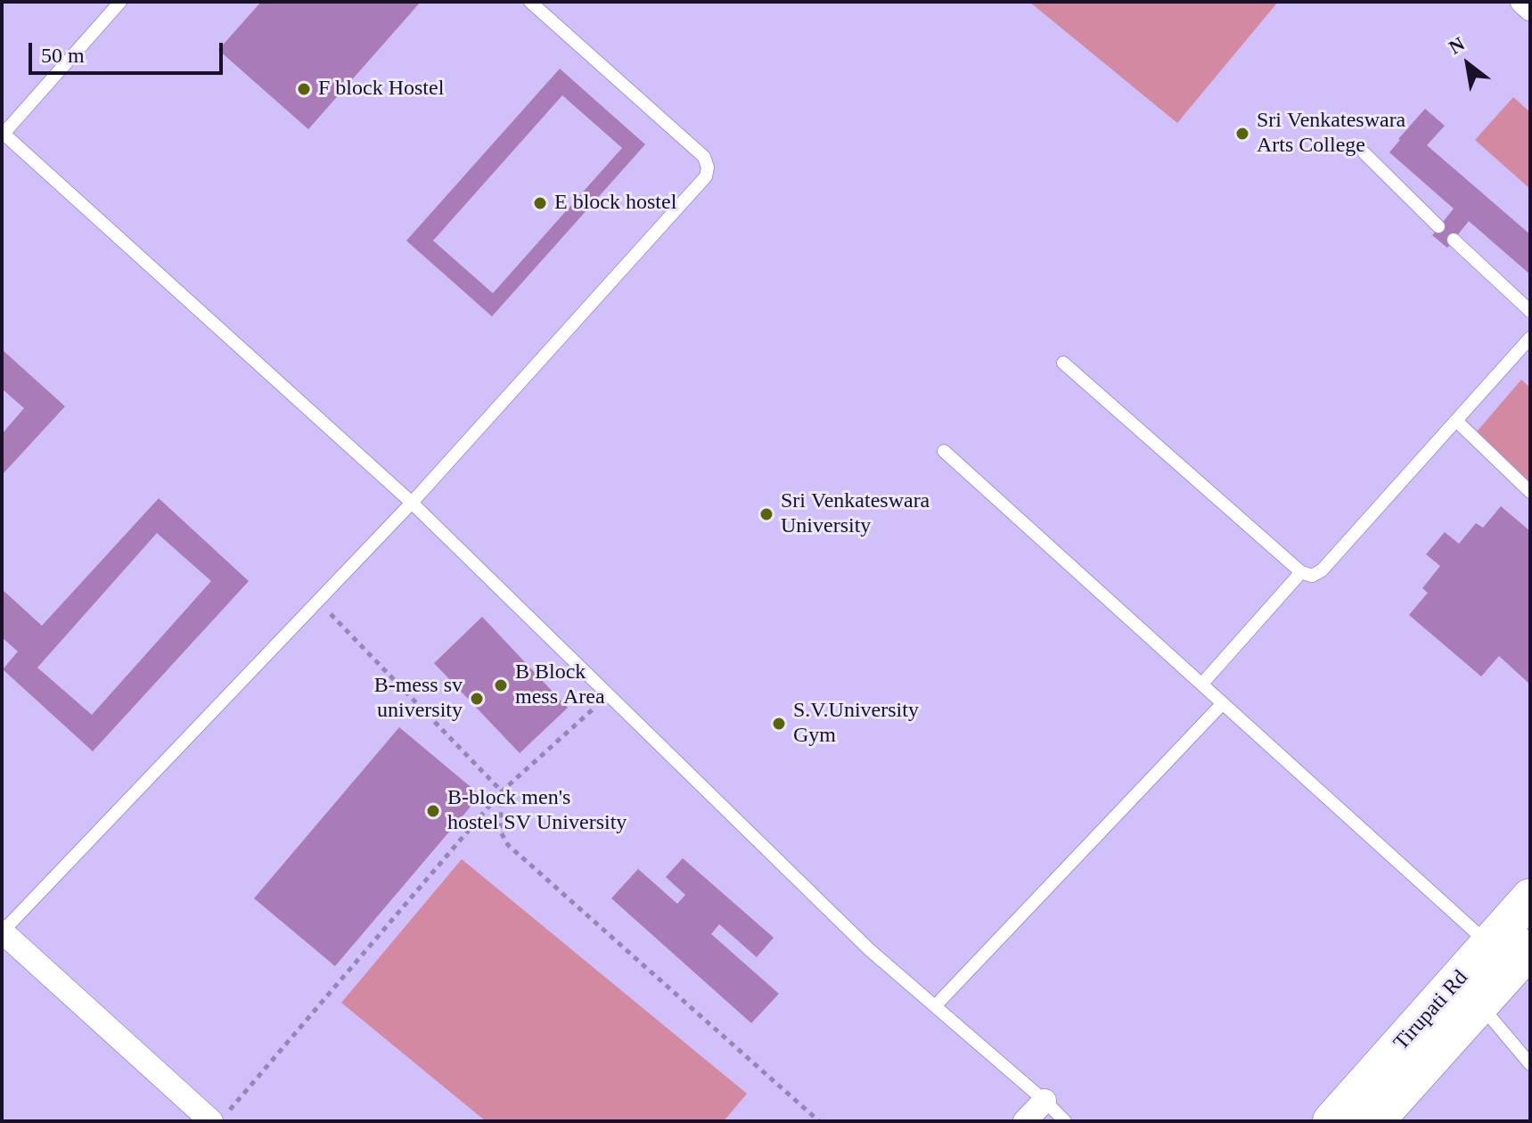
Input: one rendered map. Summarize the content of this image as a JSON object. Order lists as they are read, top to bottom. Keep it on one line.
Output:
{"streets":{"main road":["Tirupati Rd"]},"places":["F block Hostel","Sri Venkateswara Arts College","E block hostel","Sri Venkateswara University","B Block mess Area","B-mess sv university","S.V.University Gym","B-block men's hostel SV University"],"scale_bar":"50 m","north":"top left"}
